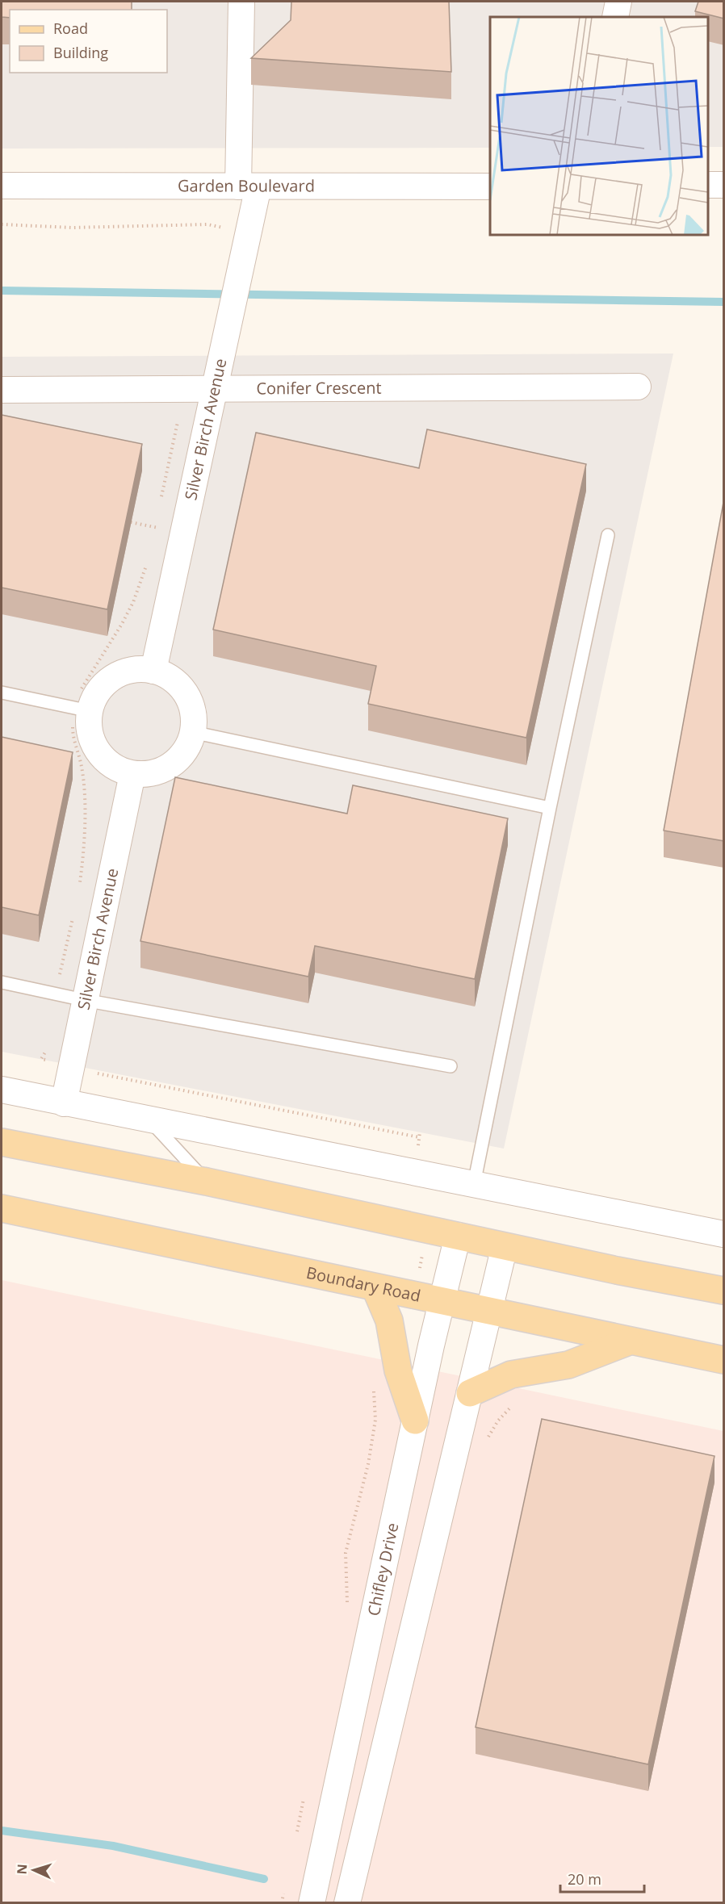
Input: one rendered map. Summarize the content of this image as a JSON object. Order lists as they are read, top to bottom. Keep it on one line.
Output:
{"streets":{"main road":["Boundary Road"],"street":["Garden Boulevard","Conifer Crescent","Silver Birch Avenue","Chifley Drive"]},"crossings":[["Garden Boulevard","Silver Birch Avenue"],["Conifer Crescent","Silver Birch Avenue"],["Boundary Road","Chifley Drive"]],"legend":["Road","Building"],"scale_bar":"20 m","north":"left"}
